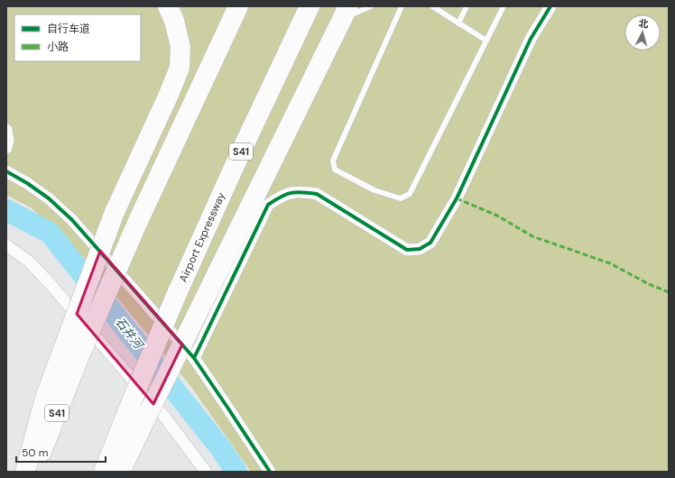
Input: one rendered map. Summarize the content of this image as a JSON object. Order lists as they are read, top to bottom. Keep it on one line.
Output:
{"streets":{"highway":["S41","Airport Expressway"]},"water":["石井河"],"legend":["自行车道","小路"],"scale_bar":"50 m","north":"top"}
